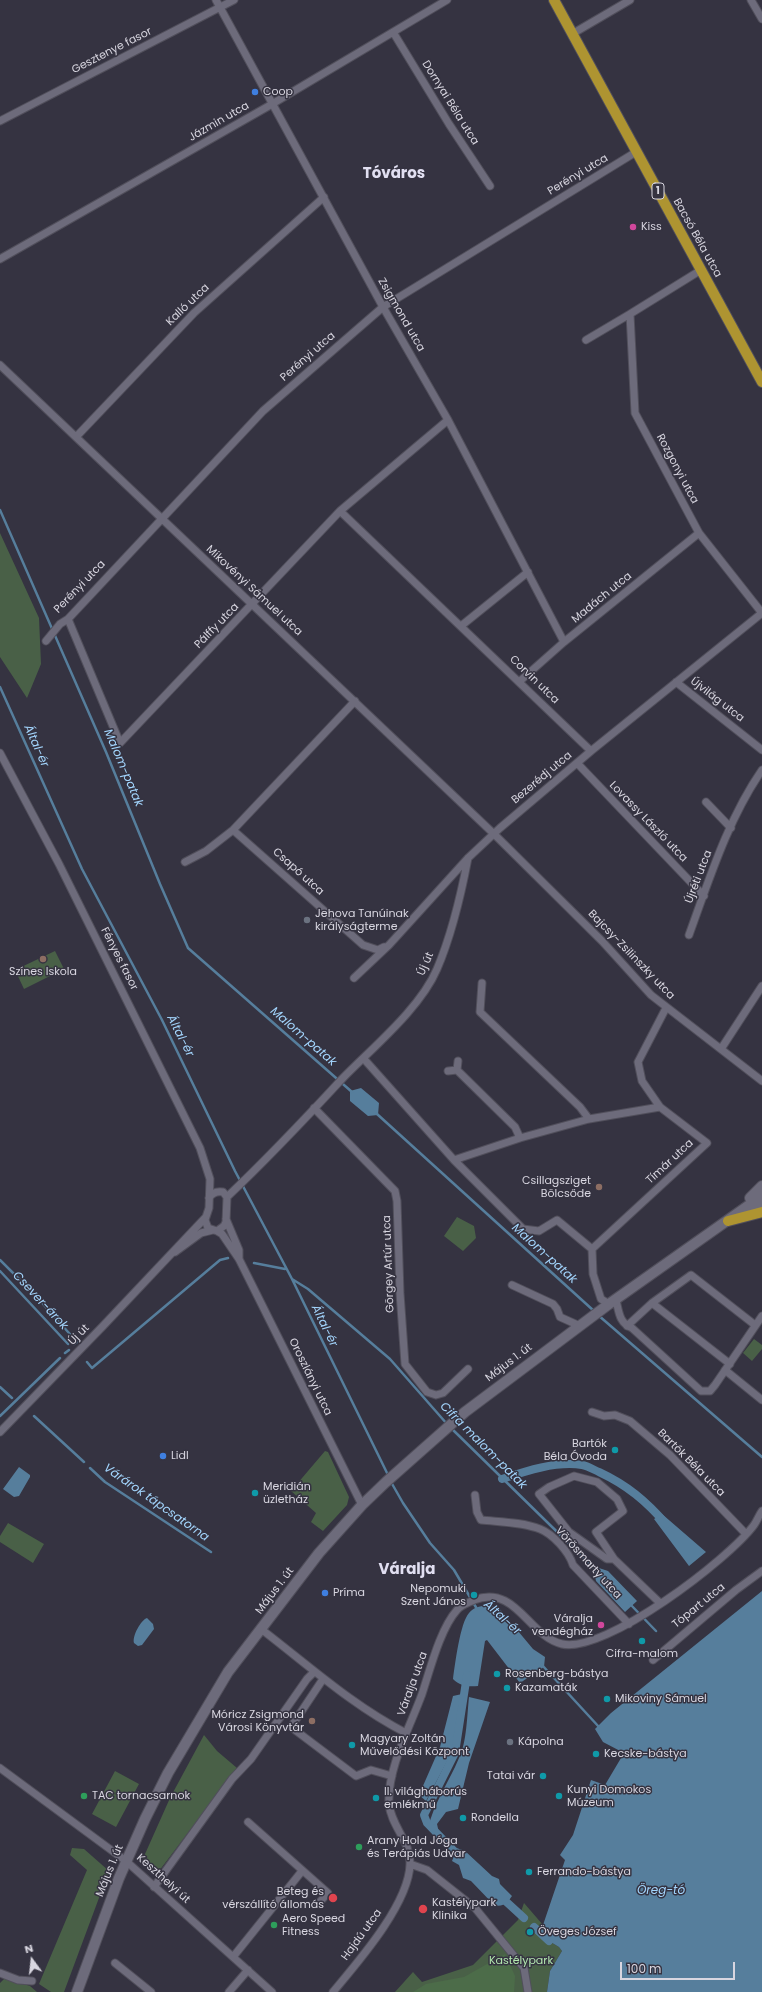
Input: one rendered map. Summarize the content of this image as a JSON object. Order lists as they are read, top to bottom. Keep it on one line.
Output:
{"streets":{"main road":["1","Bacsó Béla utca","Május 1. út"],"street":["Gesztenye fasor","Dornyai Béla utca","Jázmin utca","Perényi utca","Kalló utca","Zsigmond utca","Rozgonyi utca","Mikovényi Sámuel utca","Madách utca","Pálffy utca","Corvin utca","Újvilág utca","Bezerédj utca","Lovassy László utca","Csapó utca","Újréti utca","Bajcsy-Zsilinszky utca","Fényes fasor","Új út","Tímár utca","Görgey Artúr utca","Oroszlányi utca","Bartók Béla utca","Vörösmarty utca","Tópart utca","Váralja utca","Keszthelyi út","Hajdú utca"]},"crossings":[["Gesztenye fasor","Zsigmond utca"],["Dornyai Béla utca","Jázmin utca"],["Jázmin utca","Zsigmond utca"],["Perényi utca","Bacsó Béla utca"],["Perényi utca","Zsigmond utca"],["Perényi utca","Mikovényi Sámuel utca"],["Perényi utca","Pálffy utca"],["Kalló utca","Zsigmond utca"],["Kalló utca","Mikovényi Sámuel utca"],["Zsigmond utca","Madách utca"],["Zsigmond utca","Pálffy utca"],["Rozgonyi utca","Madách utca"],["Rozgonyi utca","Bezerédj utca"],["Mikovényi Sámuel utca","Pálffy utca"],["Mikovényi Sámuel utca","Bezerédj utca"],["Mikovényi Sámuel utca","Bajcsy-Zsilinszky utca"],["Madách utca","Corvin utca"],["Pálffy utca","Corvin utca"],["Corvin utca","Bezerédj utca"],["Újvilág utca","Bezerédj utca"],["Bezerédj utca","Lovassy László utca"],["Bezerédj utca","Csapó utca"],["Bezerédj utca","Bajcsy-Zsilinszky utca"],["Bezerédj utca","Új út"],["Lovassy László utca","Újréti utca"],["Bajcsy-Zsilinszky utca","Tímár utca"],["Fényes fasor","Új út"],["Fényes fasor","Oroszlányi utca"],["Új út","Görgey Artúr utca"],["Új út","Oroszlányi utca"],["Május 1. út","Oroszlányi utca"],["Május 1. út","Keszthelyi út"],["Vörösmarty utca","Váralja utca"],["Váralja utca","Hajdú utca"]],"districts":["Tóváros","Váralja"],"water":["Által-ér","Malom-patak","Csever-árok","Cifra malom-patak","Várárok tápcsatorna","Öreg-tó"],"parks":["Kastélypark"],"places":["Coop","Kiss","Jehova Tanúinak királyságterme","Színes Iskola","Csillagsziget Bölcsőde","Bartók Béla Óvoda","Lidl","Meridián üzletház","Príma","Nepomuki Szent János","Váralja vendégház","Cifra-malom","Rosenberg-bástya","Kazamaták","Mikoviny Sámuel","Móricz Zsigmond Városi Könyvtár","Kápolna","Magyary Zoltán Művelődési Központ","Kecske-bástya","Tatai vár","TAC tornacsarnok","Kunyi Domokos Múzeum","II. világháborús emlékmű","Rondella","Arany Hold Jóga és Terápiás Udvar","Ferrando-bástya","Beteg és vérszállító állomás","Kastélypark Klinika","Aero Speed Fitness","Öveges József"],"scale_bar":"100 m","north":"top"}
